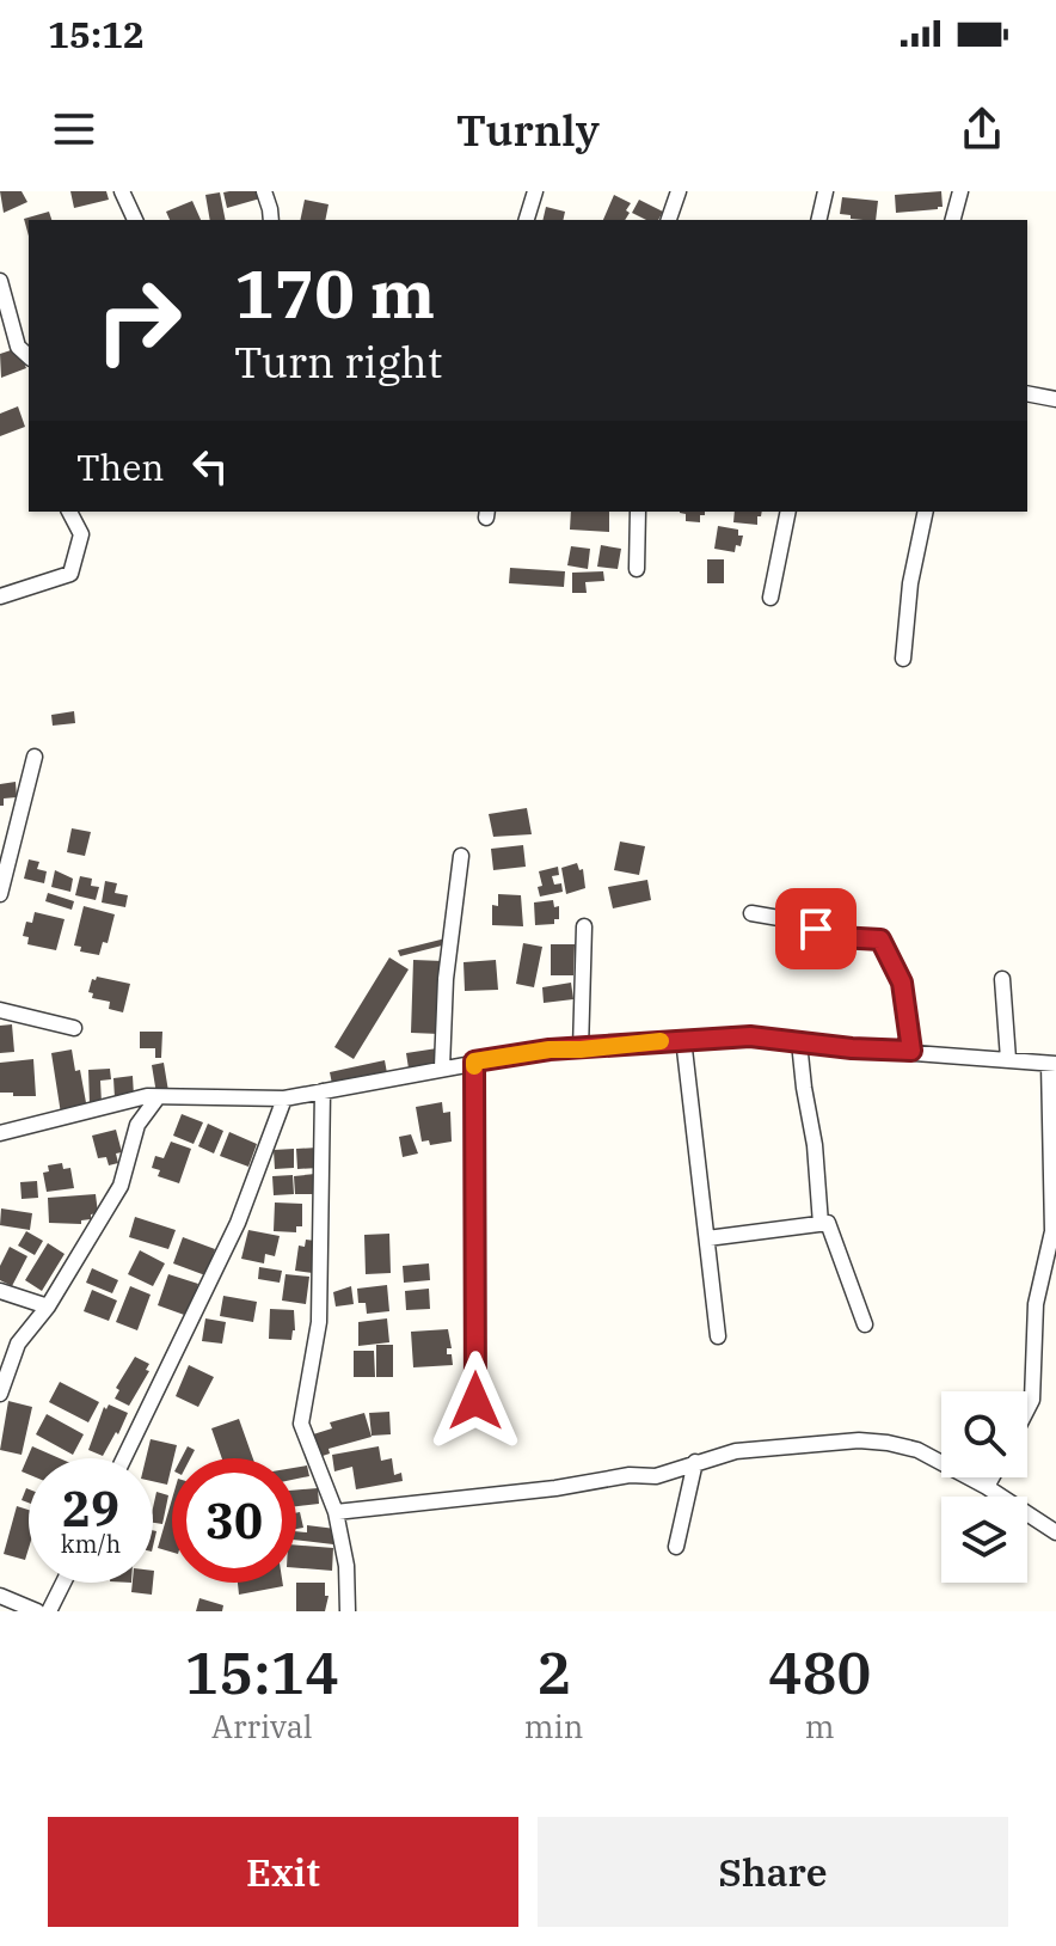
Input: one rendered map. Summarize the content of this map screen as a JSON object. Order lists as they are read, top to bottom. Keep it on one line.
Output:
{"page":{"status":"15:12","header":"Turnly","turn":["170 m","Turn right"],"then":"Then","speed":"29 km/h","limit":"30","eta":["15:14","Arrival","2","min","480","m"],"buttons":["Exit","Share"]}}
